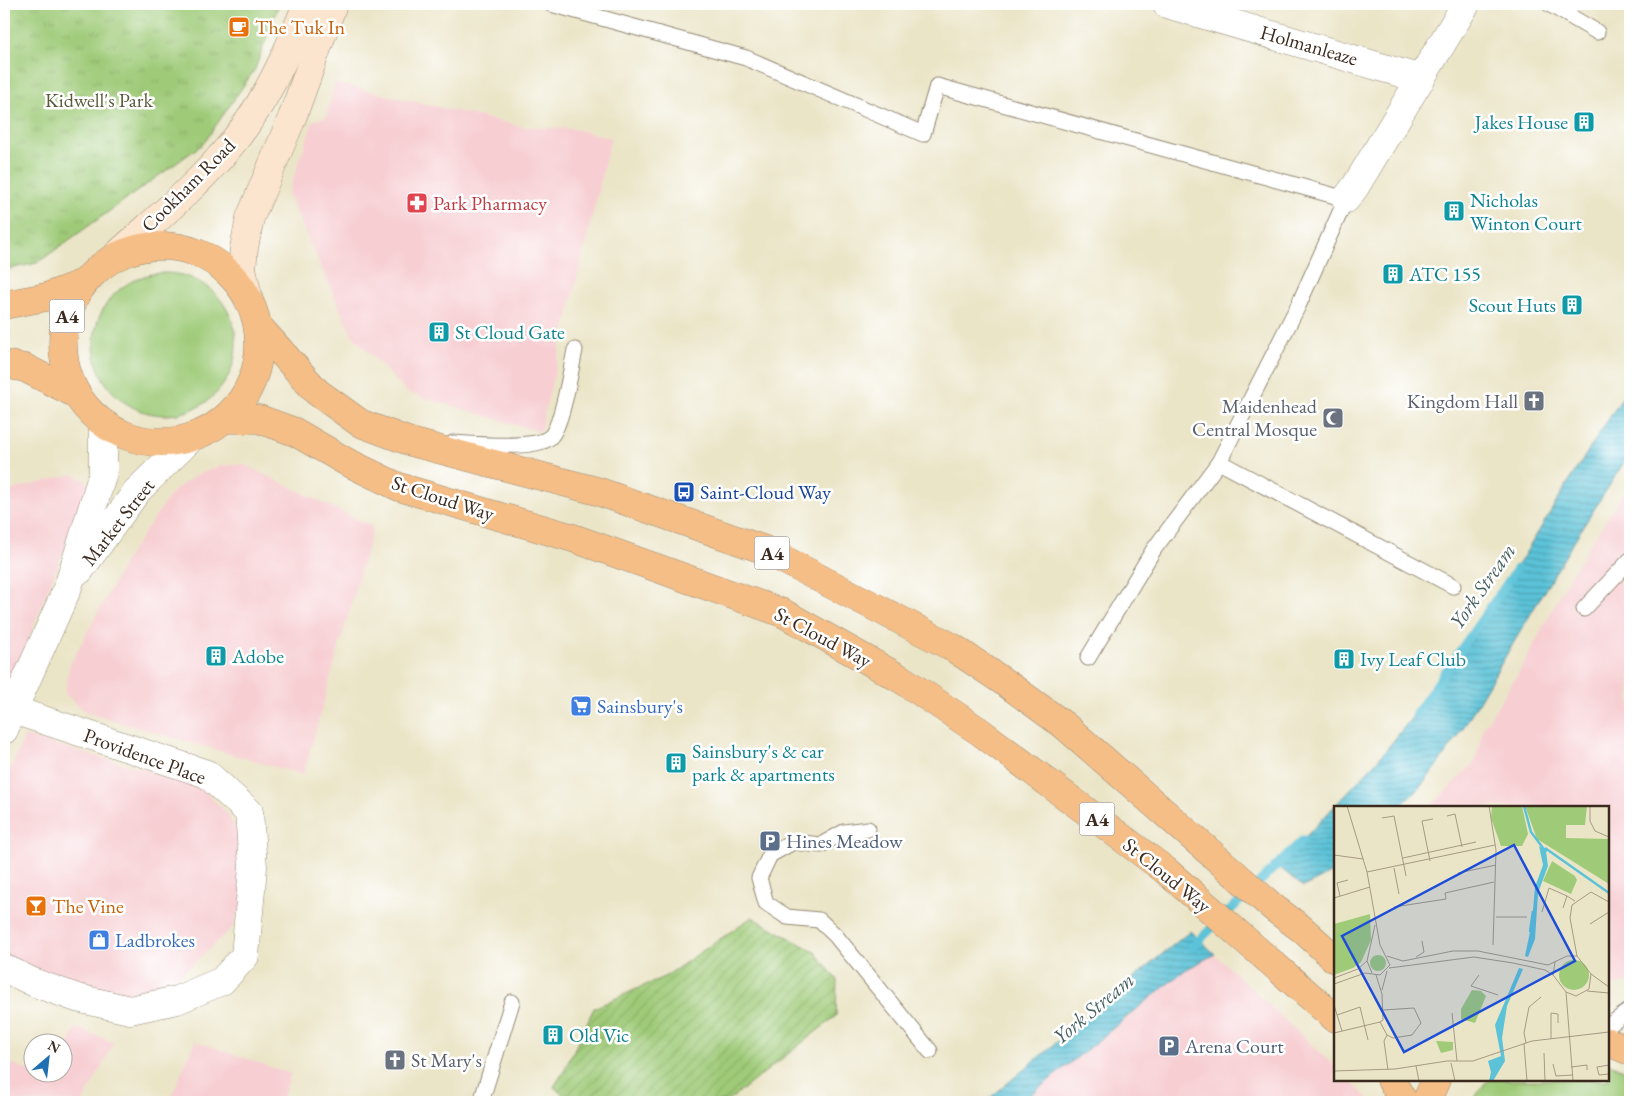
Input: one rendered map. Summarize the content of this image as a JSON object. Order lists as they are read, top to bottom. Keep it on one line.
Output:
{"streets":{"main road":["Cookham Road","A4","St Cloud Way"],"street":["Holmanleaze","Market Street","Providence Place"]},"crossings":[["Cookham Road","A4"],["A4","St Cloud Way"],["A4","Market Street"],["Market Street","Providence Place"]],"water":["York Stream"],"parks":["Kidwell's Park"],"places":{"cafe":["The Tuk In"],"building":["Jakes House","Nicholas Winton Court","ATC 155","Scout Huts","St Cloud Gate","Adobe","Ivy Leaf Club","Sainsbury's & car park & apartments","Old Vic"],"pharmacy":["Park Pharmacy"],"church":["Kingdom Hall","St Mary's"],"mosque":["Maidenhead Central Mosque"],"bus stop":["Saint-Cloud Way"],"supermarket":["Sainsbury's"],"parking":["Hines Meadow","Arena Court"],"bar":["The Vine"],"shop":["Ladbrokes"]},"north":"top right"}
